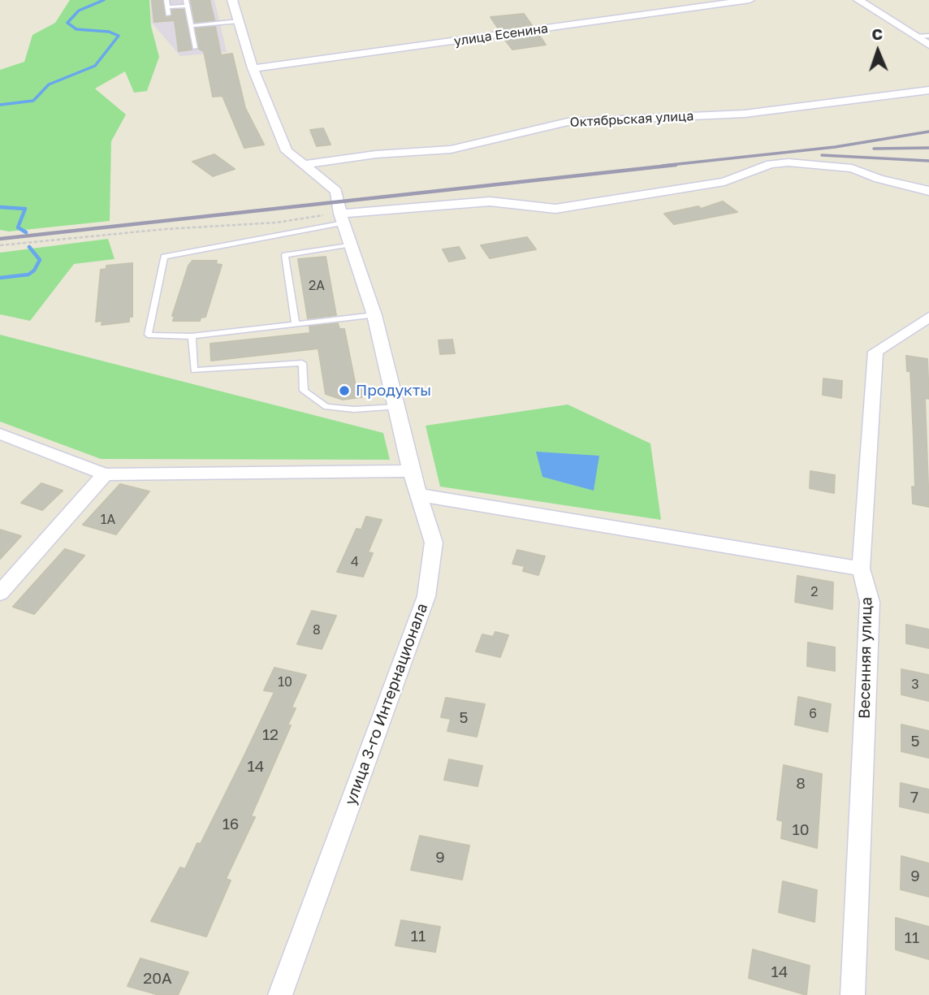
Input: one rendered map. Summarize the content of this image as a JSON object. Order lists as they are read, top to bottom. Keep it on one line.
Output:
{"streets":{"street":["улица Есенина","Октябрьская улица","Весенняя улица","улица 3-го Интернационала"]},"places":["Продукты"],"house_numbers":["2А","1А","4","2","8","10","3","6","5","12","5","14","8","7","16","10","9","9","11","11","14","20А"],"north":"top"}
